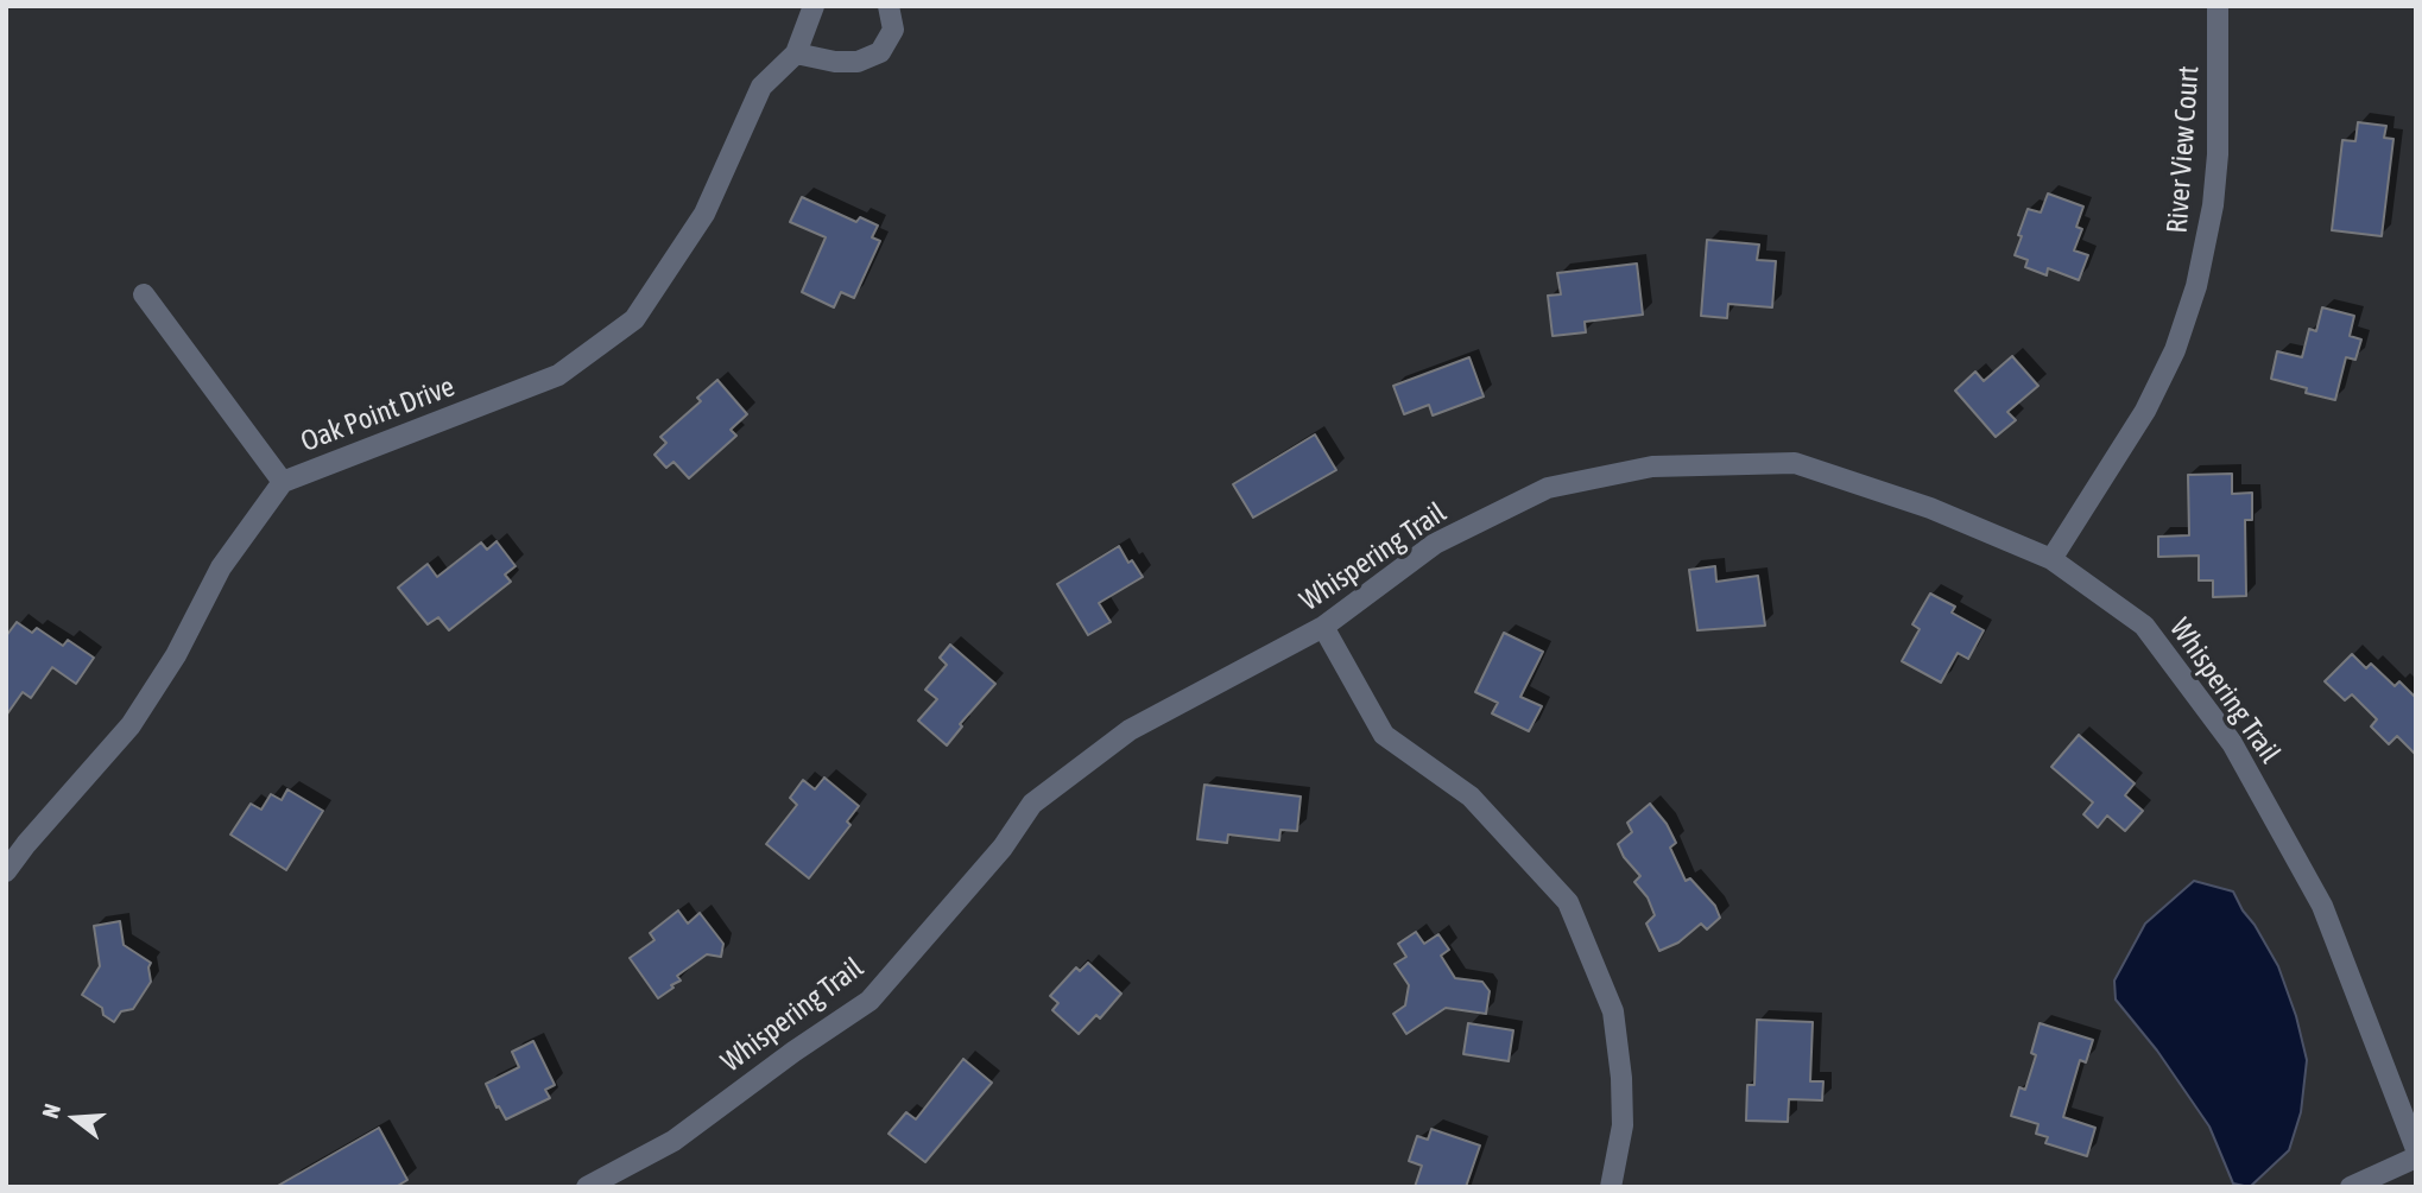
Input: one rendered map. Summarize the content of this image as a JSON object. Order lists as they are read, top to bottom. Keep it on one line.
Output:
{"streets":{"street":["River View Court","Oak Point Drive","Whispering Trail"]},"crossings":[["River View Court","Whispering Trail"]],"north":"left"}
